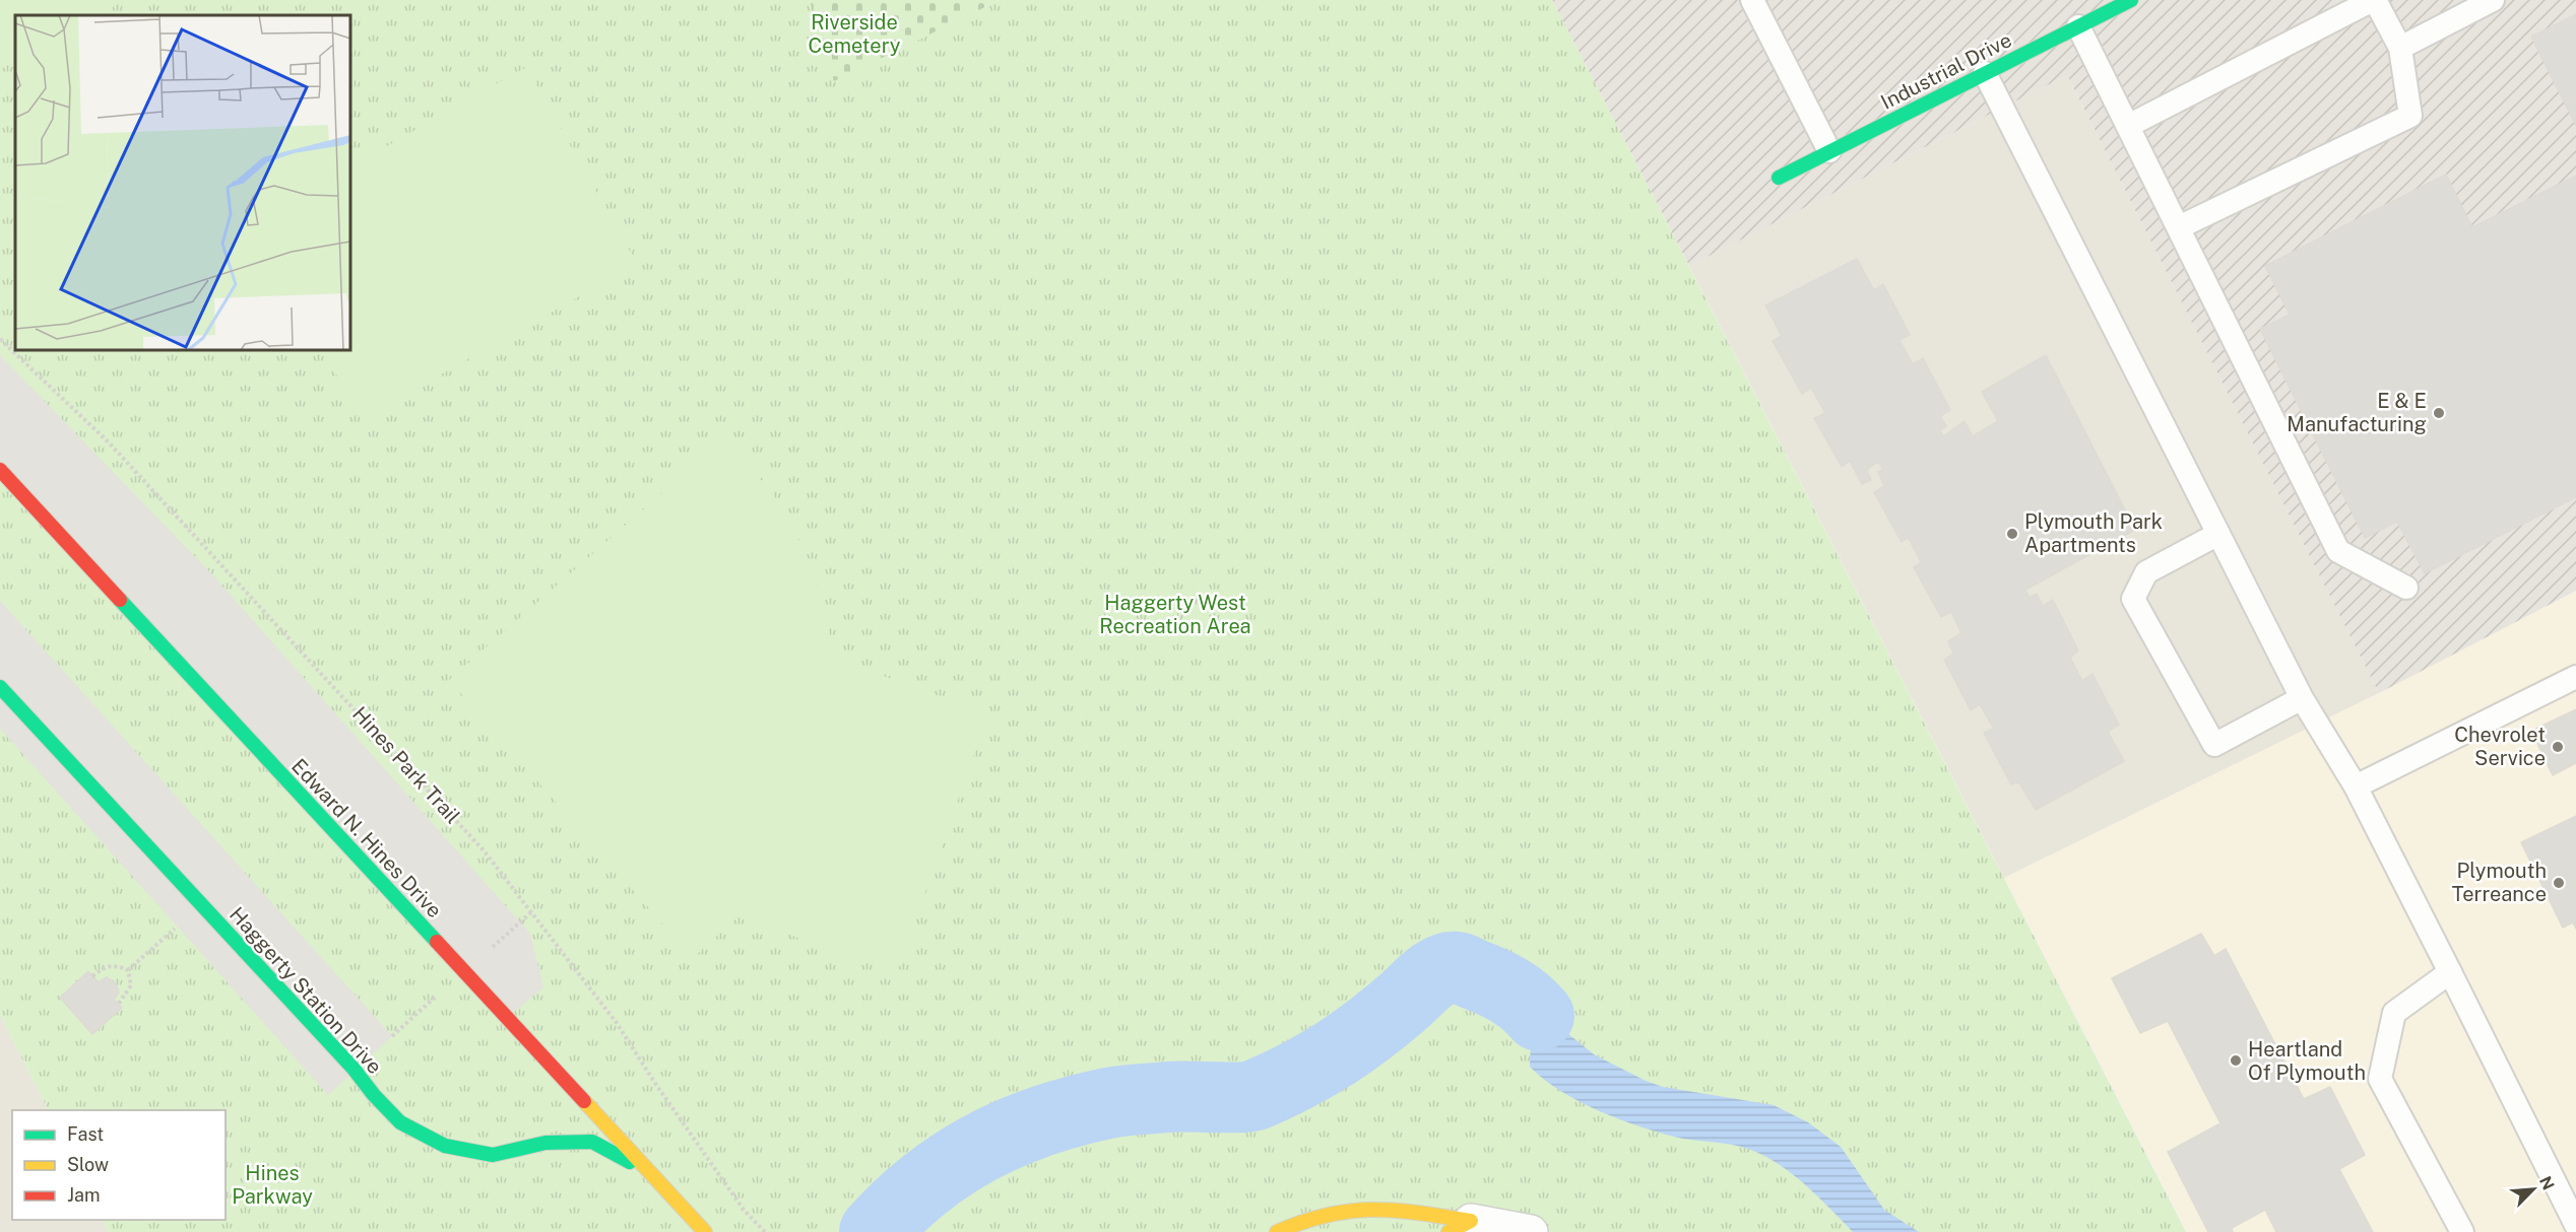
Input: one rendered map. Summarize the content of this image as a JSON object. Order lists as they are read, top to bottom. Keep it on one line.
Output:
{"streets":{"street":["Industrial Drive","Edward N. Hines Drive","Haggerty Station Drive"],"path":["Hines Park Trail"]},"crossings":[["Edward N. Hines Drive","Haggerty Station Drive"]],"parks":["Riverside Cemetery","Haggerty West Recreation Area","Hines Parkway"],"places":["E & E Manufacturing","Plymouth Park Apartments","Chevrolet Service","Plymouth Terreance","Heartland Of Plymouth"],"legend":["Fast","Slow","Jam"],"north":"top right"}
